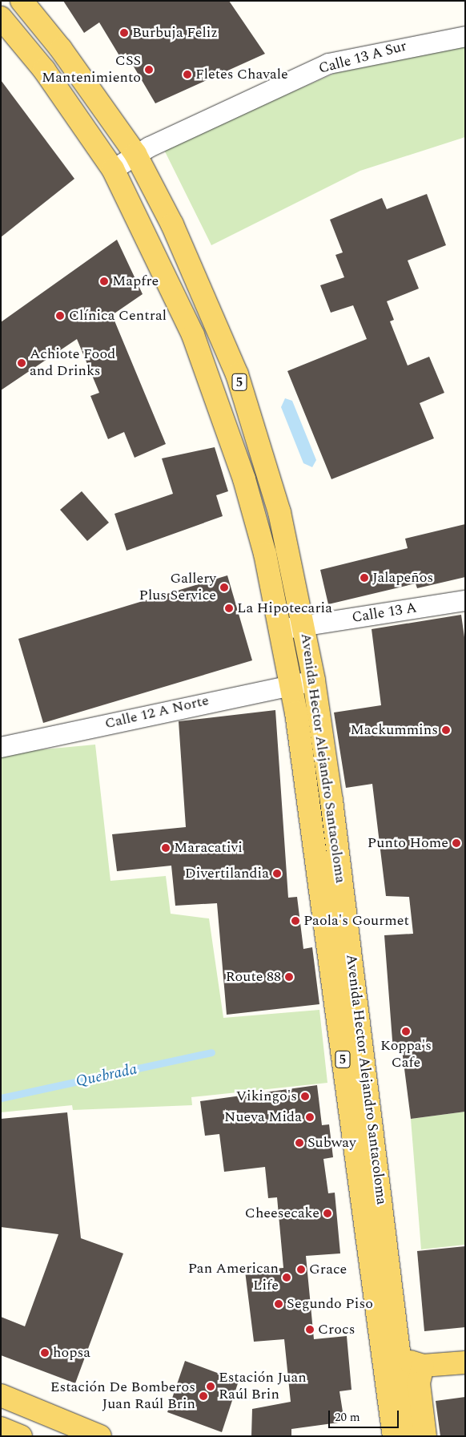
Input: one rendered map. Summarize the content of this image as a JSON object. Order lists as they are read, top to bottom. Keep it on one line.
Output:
{"streets":{"main road":["5","Avenida Hector Alejandro Santacoloma"],"street":["Calle 13 A Sur","Calle 13 A","Calle 12 A Norte"]},"crossings":[["Calle 13 A Sur","Avenida Hector Alejandro Santacoloma"],["Calle 13 A","Avenida Hector Alejandro Santacoloma"],["Calle 12 A Norte","Avenida Hector Alejandro Santacoloma"]],"water":["Quebrada"],"places":["Burbuja Feliz","CSS Mantenimiento","Fletes Chavale","Mapfre","Clínica Central","Achiote Food and Drinks","Jalapeños","Gallery Plus Service","La Hipotecaria","Mackummins","Punto Home","Maracativi","Divertilandia","Paola's Gourmet","Route 88","Koppa's Cafe","Vikingo's","Nueva Mida","Subway","Cheesecake","Grace","Pan American Life","Segundo Piso","Crocs","hopsa","Estación Juan Raúl Brin","Estación De Bomberos Juan Raúl Brin"],"scale_bar":"20 m"}
